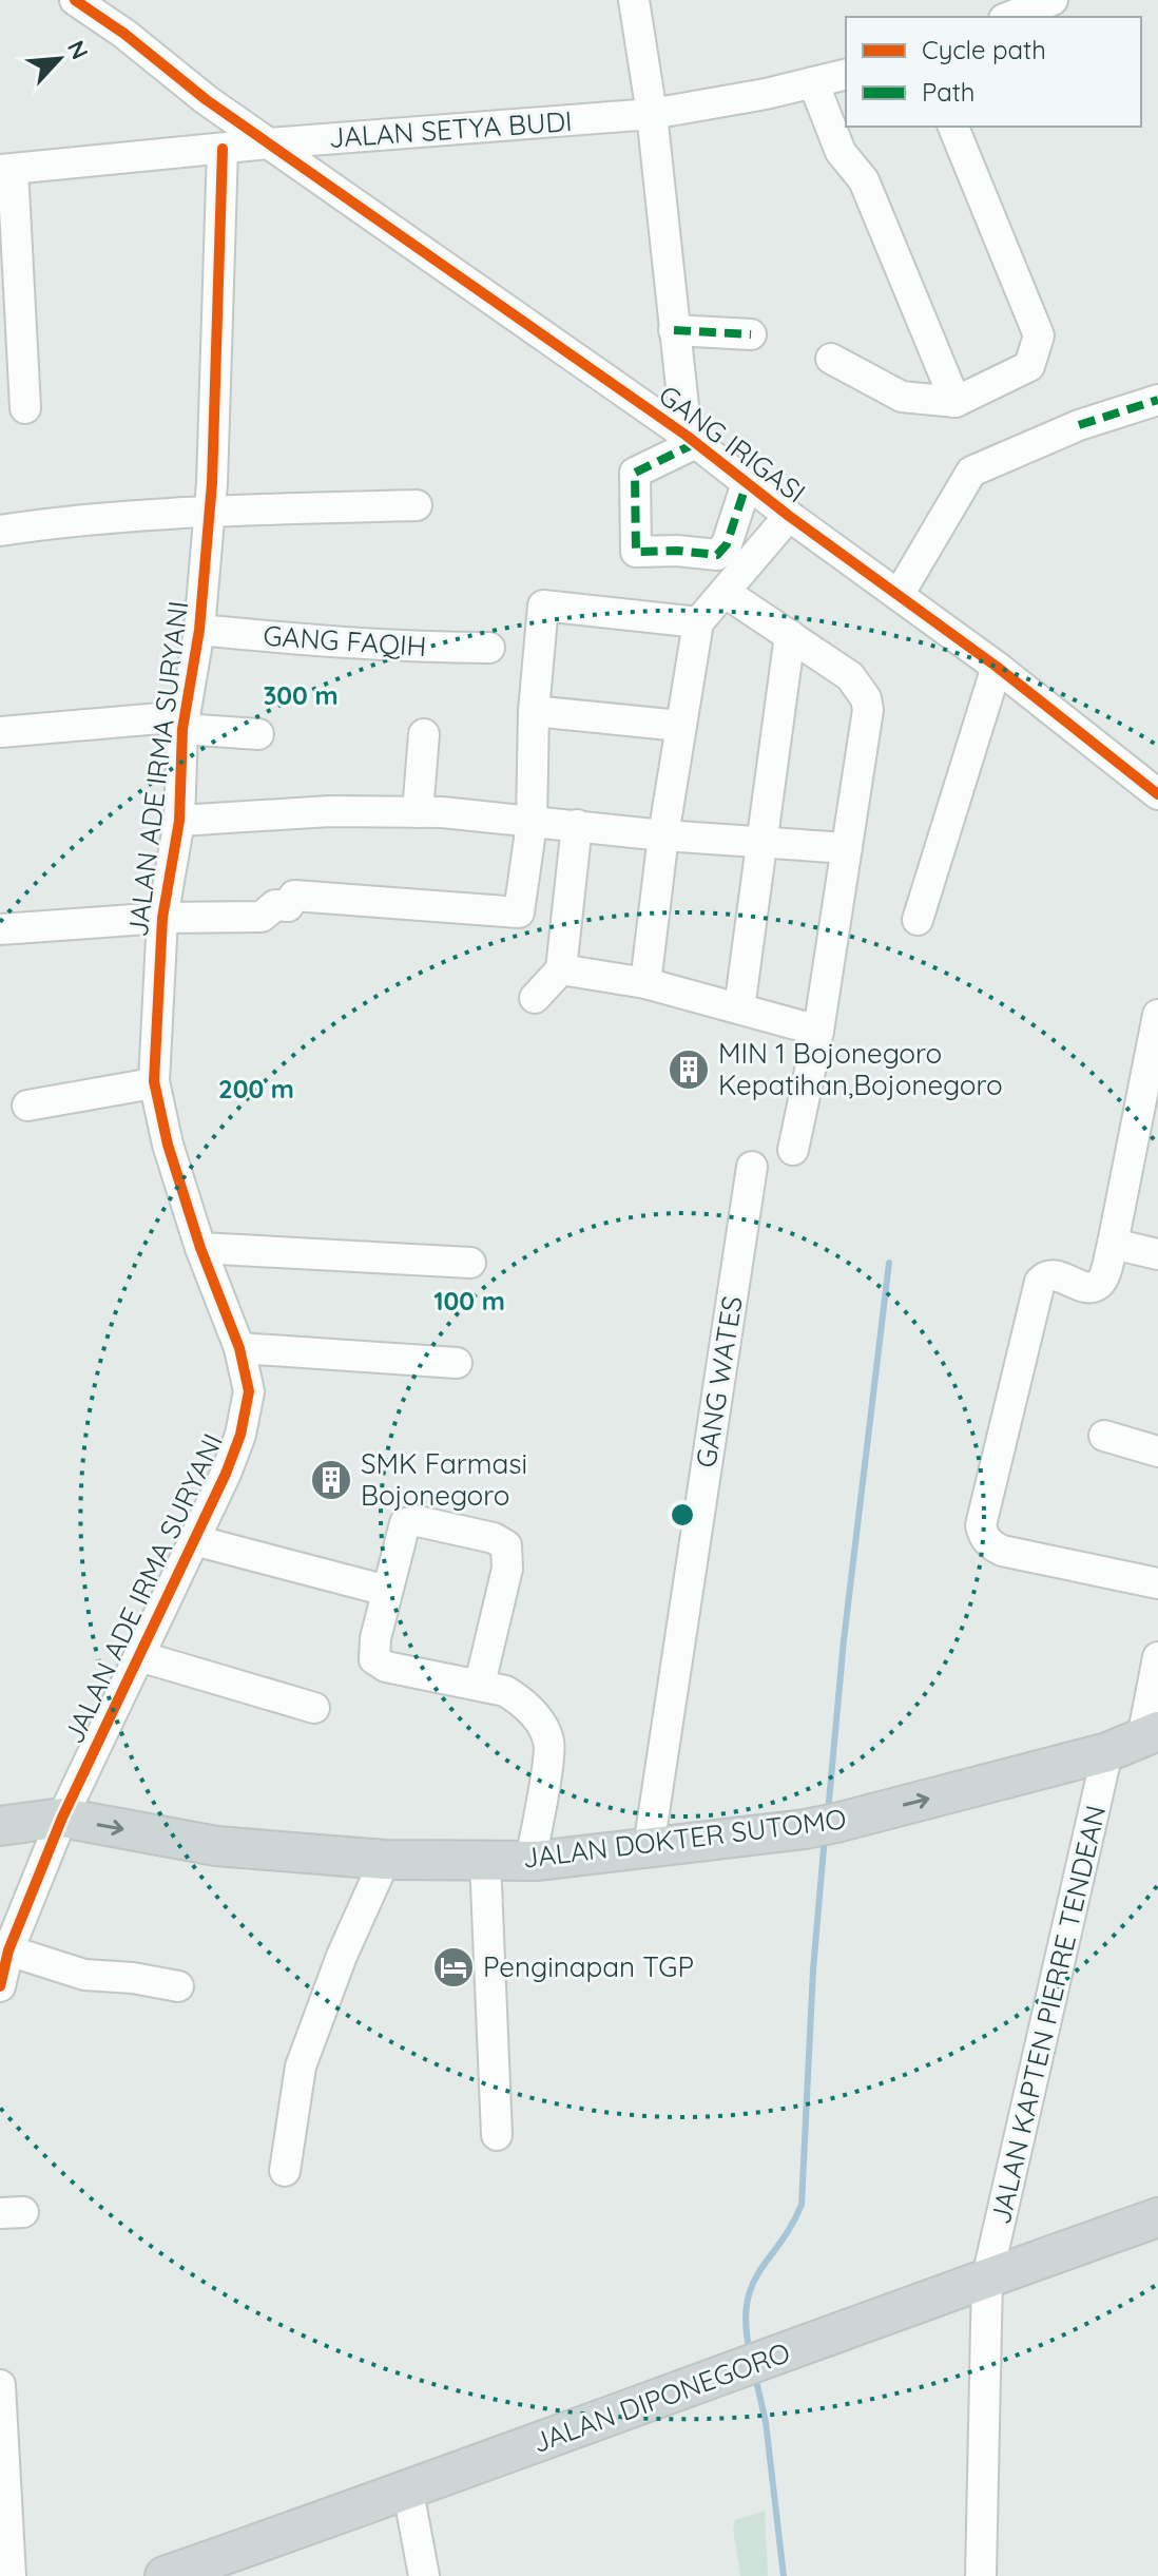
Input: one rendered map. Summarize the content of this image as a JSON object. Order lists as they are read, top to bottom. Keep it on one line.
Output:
{"streets":{"main road":["JALAN DOKTER SUTOMO","JALAN DIPONEGORO"],"street":["JALAN SETYA BUDI","GANG IRIGASI","GANG FAQIH","JALAN ADE IRMA SURYANI","GANG WATES","JALAN KAPTEN PIERRE TENDEAN"]},"crossings":[["JALAN SETYA BUDI","GANG IRIGASI"],["JALAN SETYA BUDI","JALAN ADE IRMA SURYANI"],["GANG FAQIH","JALAN ADE IRMA SURYANI"],["JALAN ADE IRMA SURYANI","JALAN DOKTER SUTOMO"],["GANG WATES","JALAN DOKTER SUTOMO"],["JALAN DOKTER SUTOMO","JALAN KAPTEN PIERRE TENDEAN"],["JALAN KAPTEN PIERRE TENDEAN","JALAN DIPONEGORO"]],"one_way":["JALAN DOKTER SUTOMO"],"places":{"building":["MIN 1 Bojonegoro Kepatihan,Bojonegoro","SMK Farmasi Bojonegoro"],"hotel":["Penginapan TGP"]},"legend":["Cycle path","Path"],"north":"top right","rings":["300 m","200 m","100 m"]}
